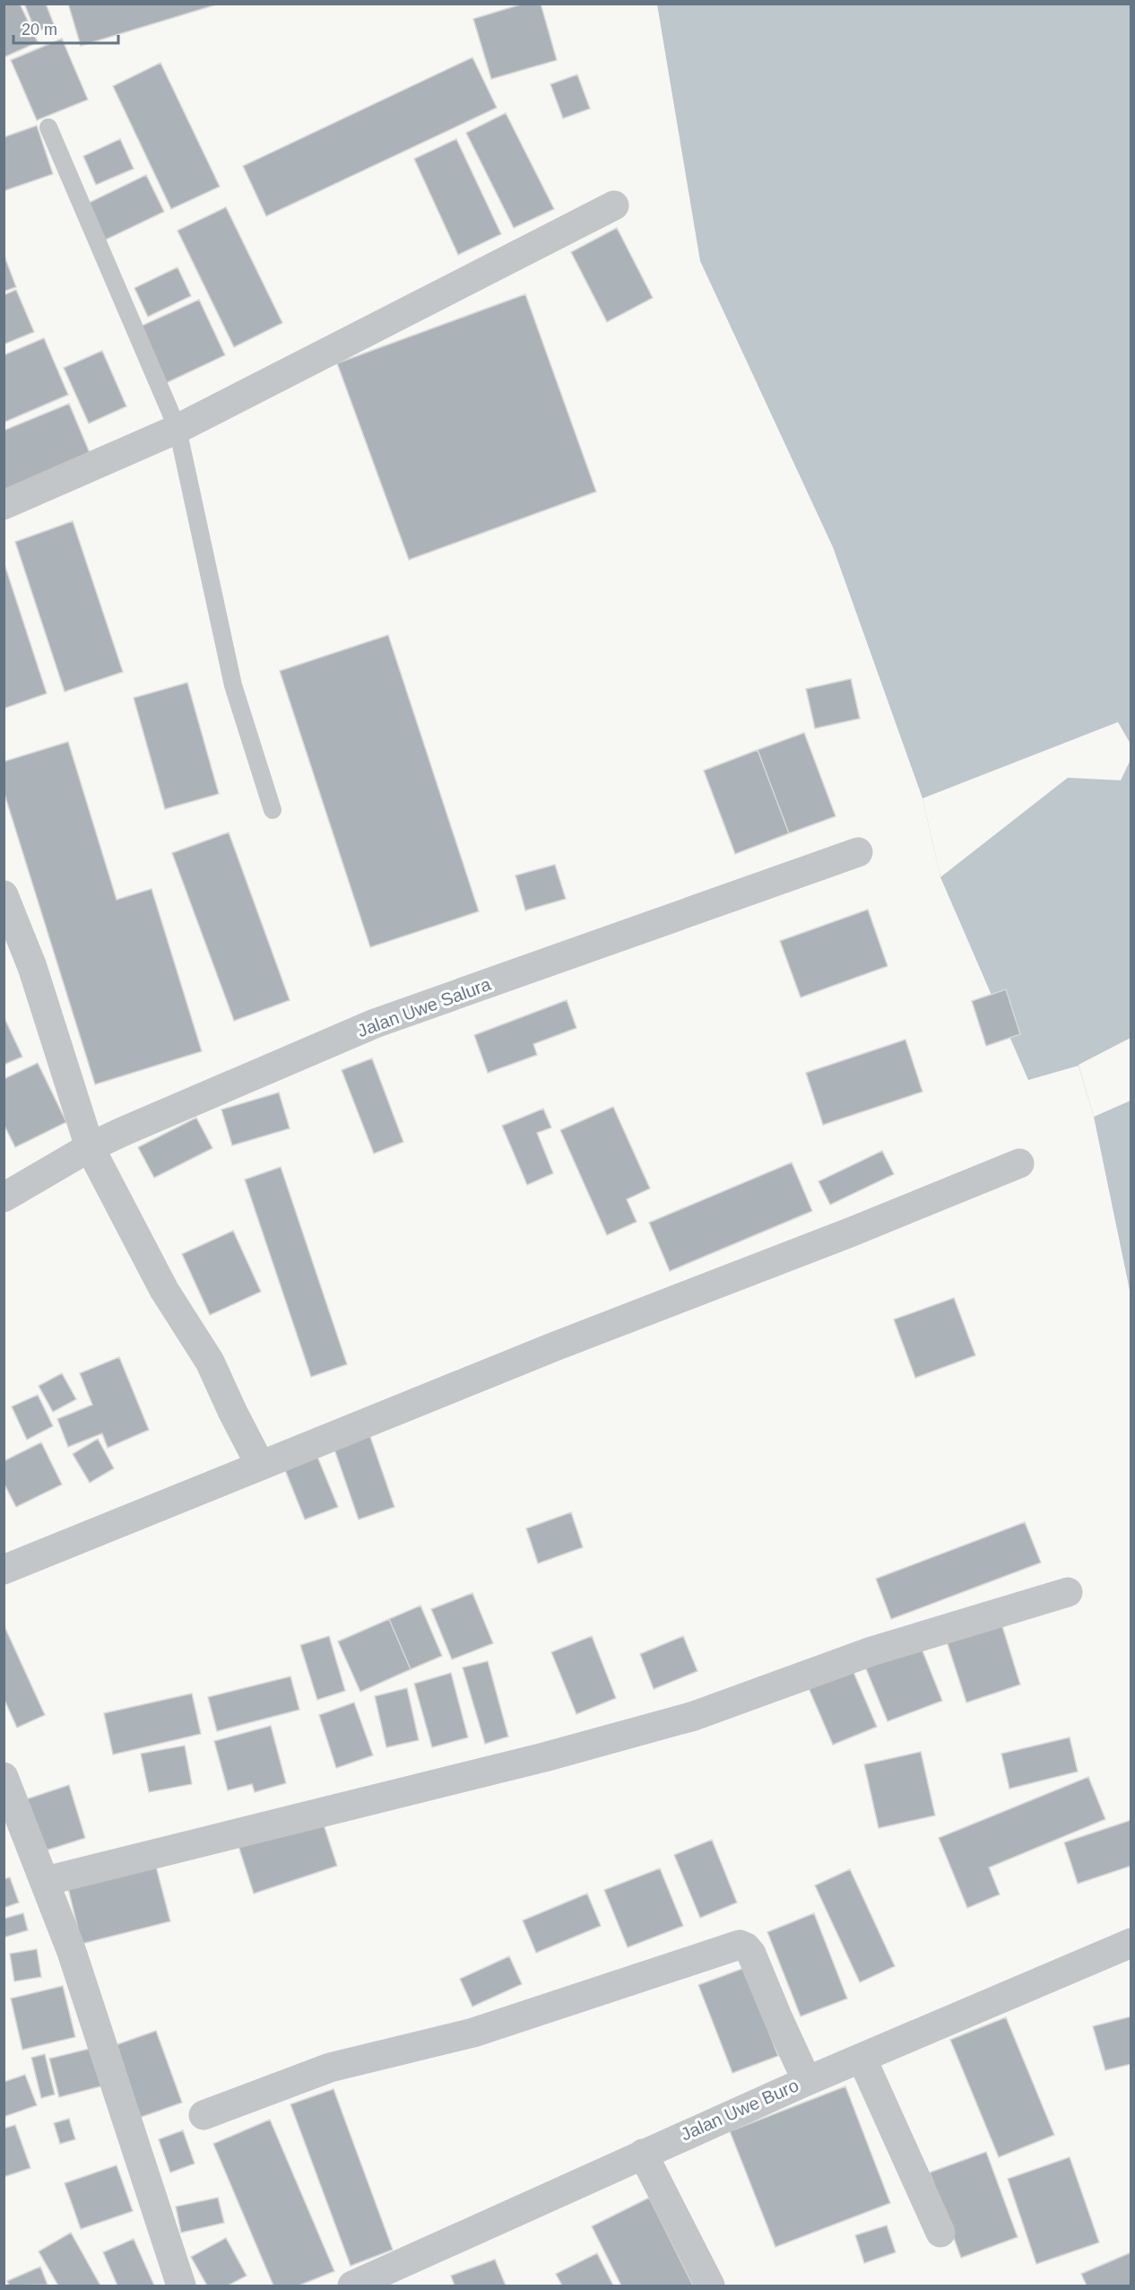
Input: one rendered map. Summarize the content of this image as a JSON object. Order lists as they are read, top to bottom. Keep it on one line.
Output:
{"streets":{"street":["Jalan Uwe Salura","Jalan Uwe Buro"]},"scale_bar":"20 m"}
